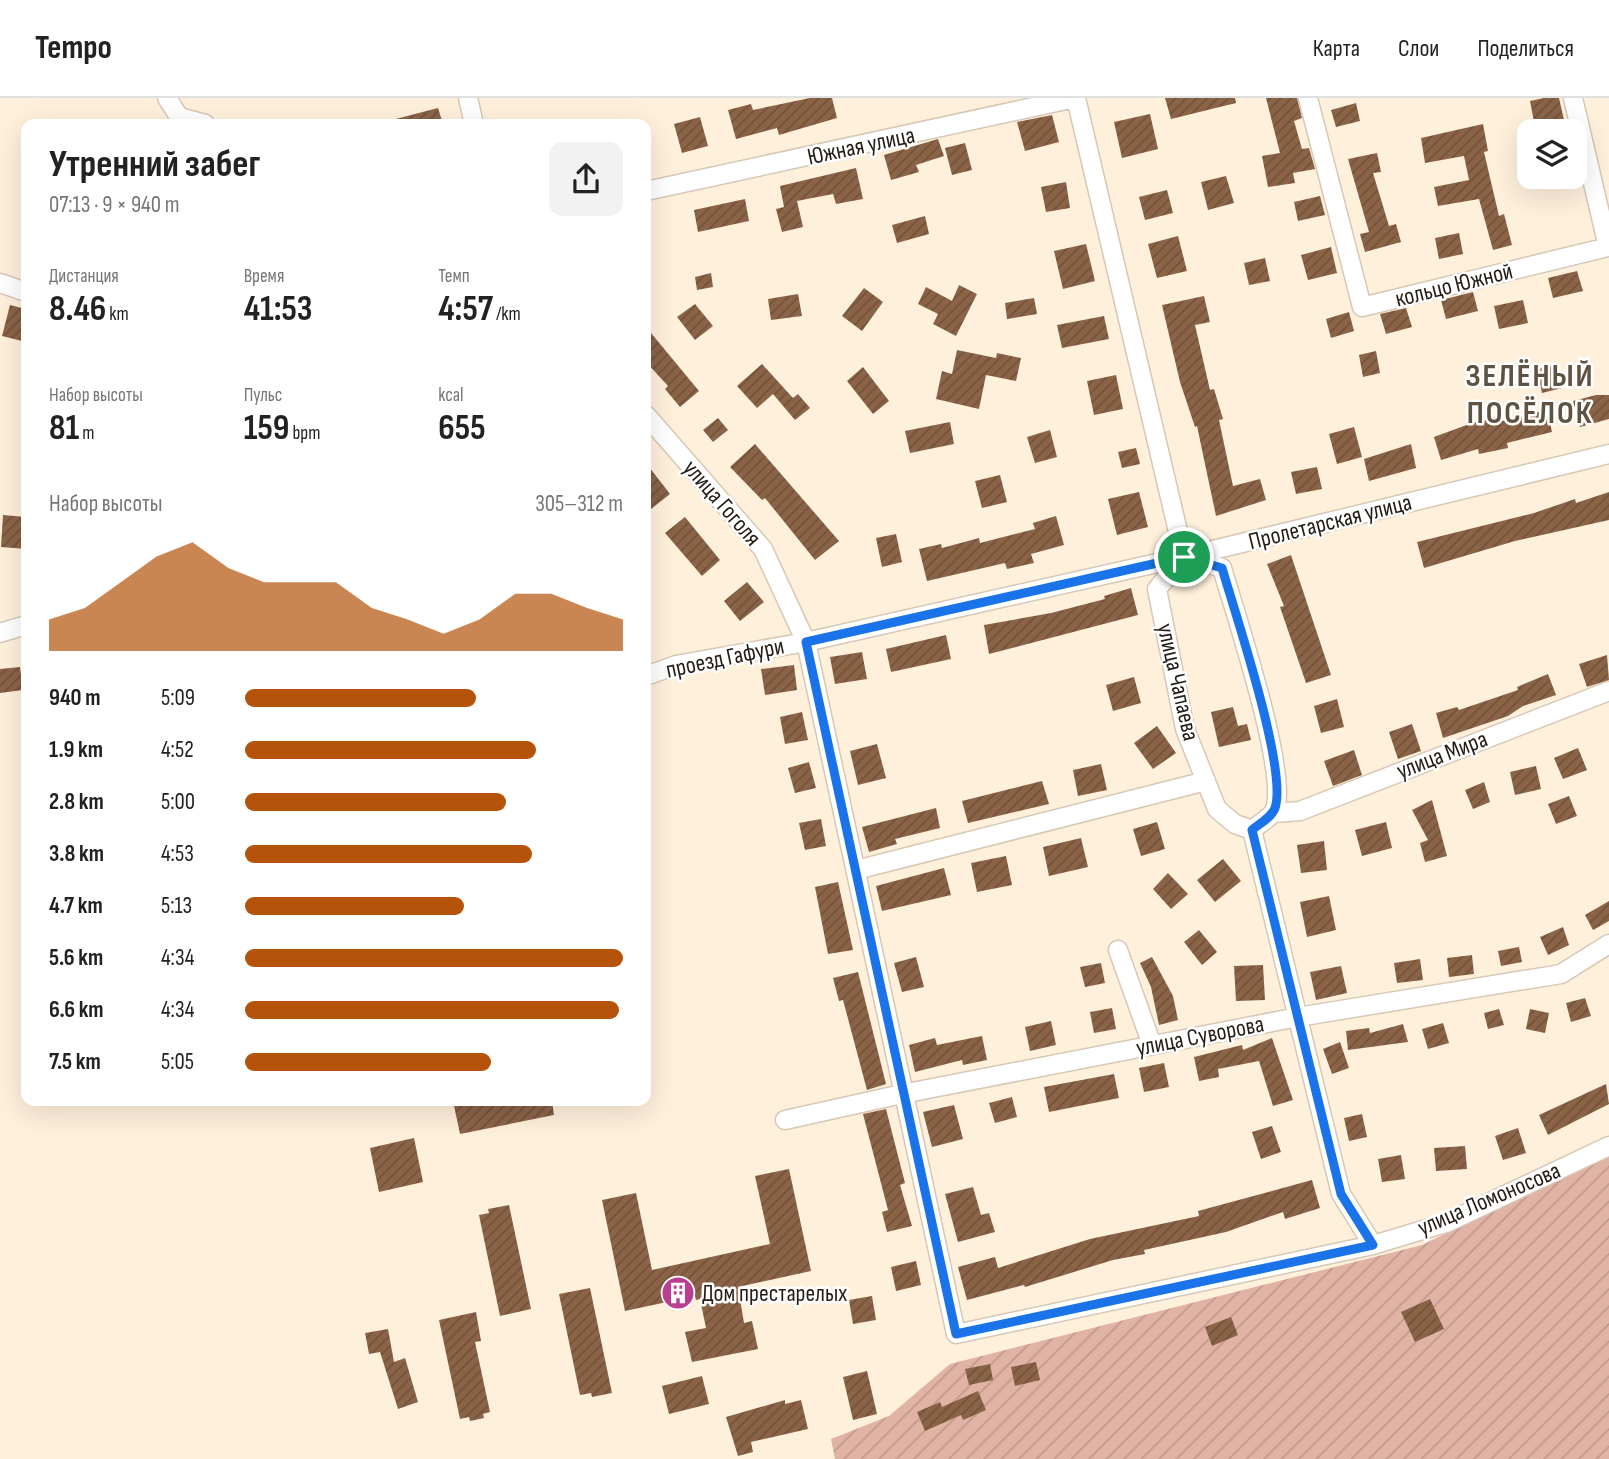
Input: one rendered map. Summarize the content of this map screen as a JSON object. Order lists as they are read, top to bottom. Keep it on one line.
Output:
{"streets":{"street":["Южная улица","кольцо Южной","улица Гоголя","Пролетарская улица","проезд Гафури","улица Чапаева","улица Мира","улица Суворова","улица Ломоносова"]},"crossings":[["улица Гоголя","Пролетарская улица"],["улица Гоголя","проезд Гафури"],["улица Гоголя","улица Суворова"],["улица Гоголя","улица Ломоносова"],["Пролетарская улица","проезд Гафури"],["Пролетарская улица","улица Чапаева"]],"districts":["ЗЕЛЁНЫЙ ПОСЁЛОК"],"places":{"building":["Дом престарелых"]},"page":{"header":"Tempo","nav":["Карта","Слои","Поделиться"],"heading":["Утренний забег","07:13 · 9 × 940 m"],"stats":[["Дистанция","8.46 km"],["Время","41:53"],["Темп","4:57 /km"],["Набор высоты","81 m"],["Пульс","159 bpm"],["kcal","655"]],"chart":["Набор высоты","305–312 m"],"list":[{"name":"940 m","note":"5:09"},{"name":"1.9 km","note":"4:52"},{"name":"2.8 km","note":"5:00"},{"name":"3.8 km","note":"4:53"},{"name":"4.7 km","note":"5:13"},{"name":"5.6 km","note":"4:34"},{"name":"6.6 km","note":"4:34"},{"name":"7.5 km","note":"5:05"}]}}
